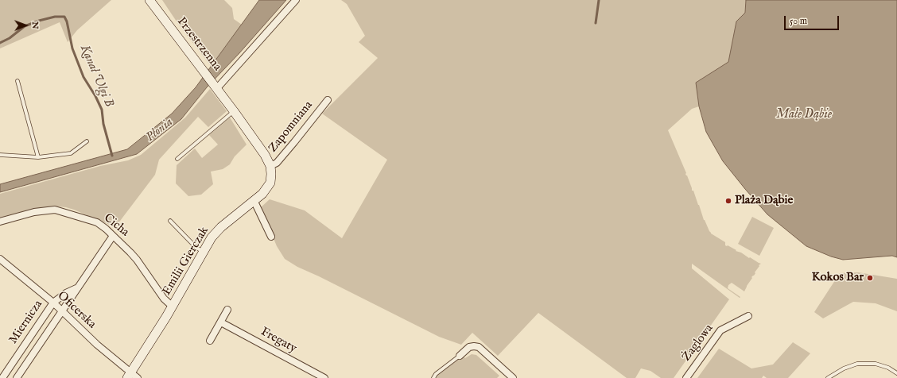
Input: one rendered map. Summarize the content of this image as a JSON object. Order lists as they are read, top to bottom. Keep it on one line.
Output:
{"streets":{"street":["Przestrzenna","Zapomniana","Cicha","Emilii Gierczak","Oficerska","Miernicza","Fregaty","Żaglowa"]},"crossings":[["Przestrzenna","Emilii Gierczak"],["Zapomniana","Emilii Gierczak"],["Cicha","Emilii Gierczak"],["Cicha","Miernicza"],["Emilii Gierczak","Oficerska"],["Oficerska","Miernicza"]],"water":["Kanał Ulgi B","Małe Dąbie","Płonia"],"places":["Plaża Dąbie","Kokos Bar"],"scale_bar":"50 m","north":"right"}
